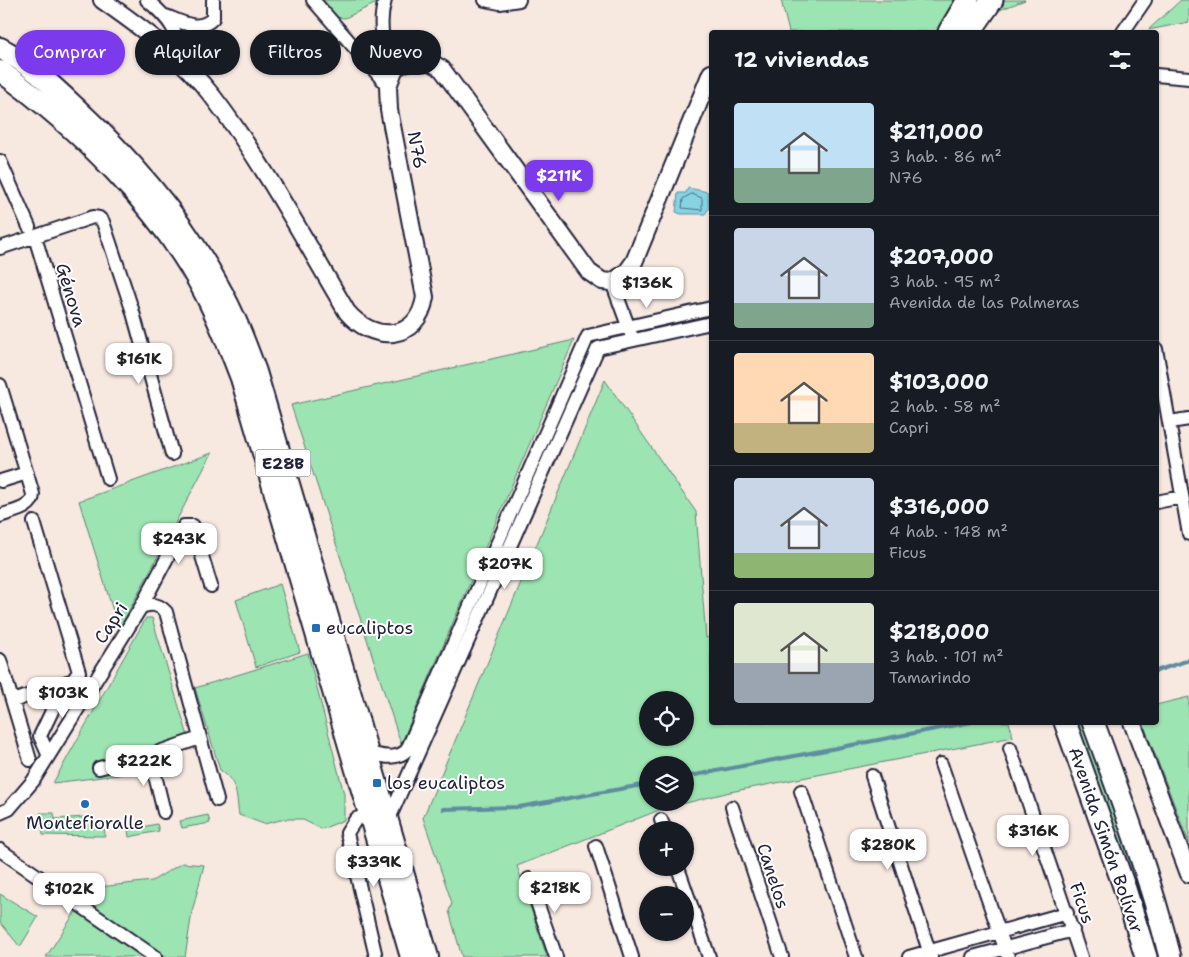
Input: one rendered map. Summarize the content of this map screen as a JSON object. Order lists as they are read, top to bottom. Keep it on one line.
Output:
{"streets":{"highway":["Avenida Simón Bolívar"],"main road":["E28B"],"street":["N76","Génova","Capri","Canelos","Ficus"]},"places":{"transit":["eucaliptos","los eucaliptos"],"other":["Montefioralle"]},"page":{"chip":["Comprar","Alquilar","Filtros","Nuevo"],"heading":"12 viviendas","list":[{"name":"$211,000","note":"3 hab. · 86 m² · N76"},{"name":"$207,000","note":"3 hab. · 95 m² · Avenida de las Palmeras"},{"name":"$103,000","note":"2 hab. · 58 m² · Capri"},{"name":"$316,000","note":"4 hab. · 148 m² · Ficus"},{"name":"$218,000","note":"3 hab. · 101 m² · Tamarindo"}],"price":["$211K","$136K","$161K","$243K","$207K","$103K","$222K","$316K","$280K","$339K","$218K","$102K"],"map_buttons":["+","−"]}}
